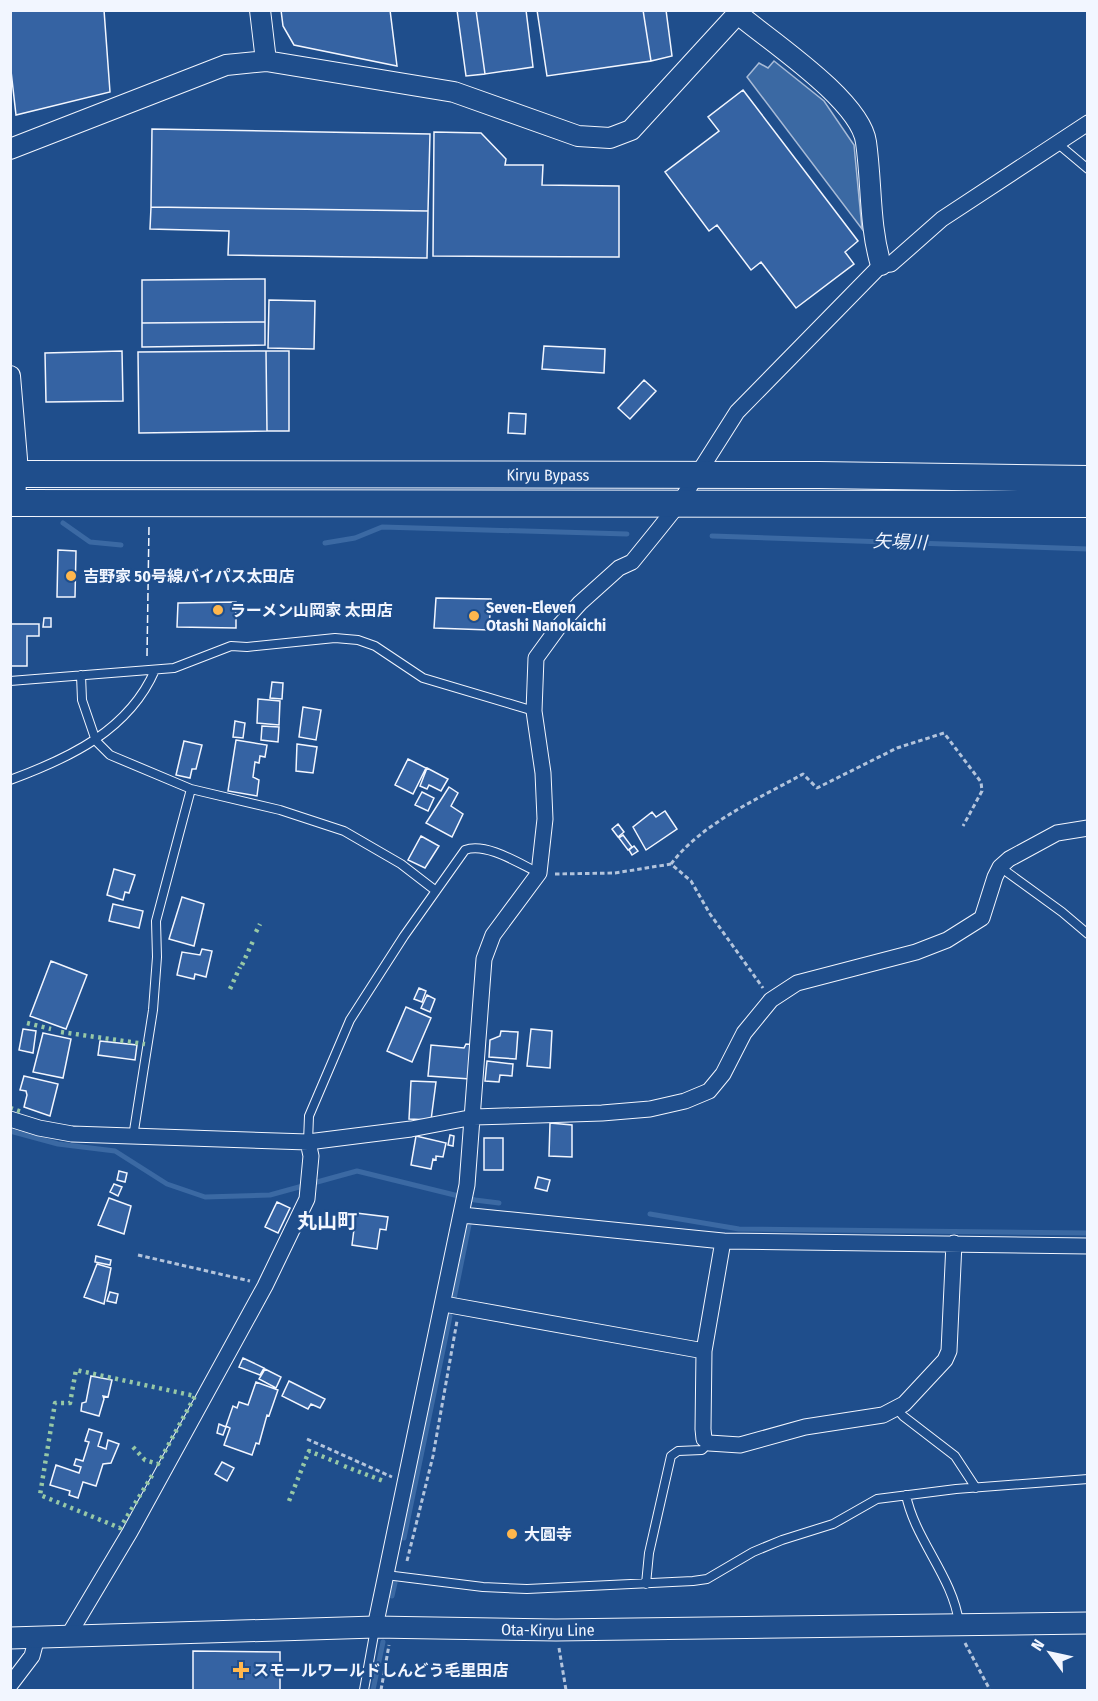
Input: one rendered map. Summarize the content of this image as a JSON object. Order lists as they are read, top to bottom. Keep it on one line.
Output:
{"streets":{"highway":["Kiryu Bypass"],"main road":["Ota-Kiryu Line"]},"districts":["丸山町"],"water":["矢場川"],"places":{"other":["吉野家 50号線バイパス太田店","ラーメン山岡家 太田店","Seven-Eleven Otashi Nanokaichi","大圓寺"],"health":["スモールワールドしんどう毛里田店"]},"north":"top left"}
